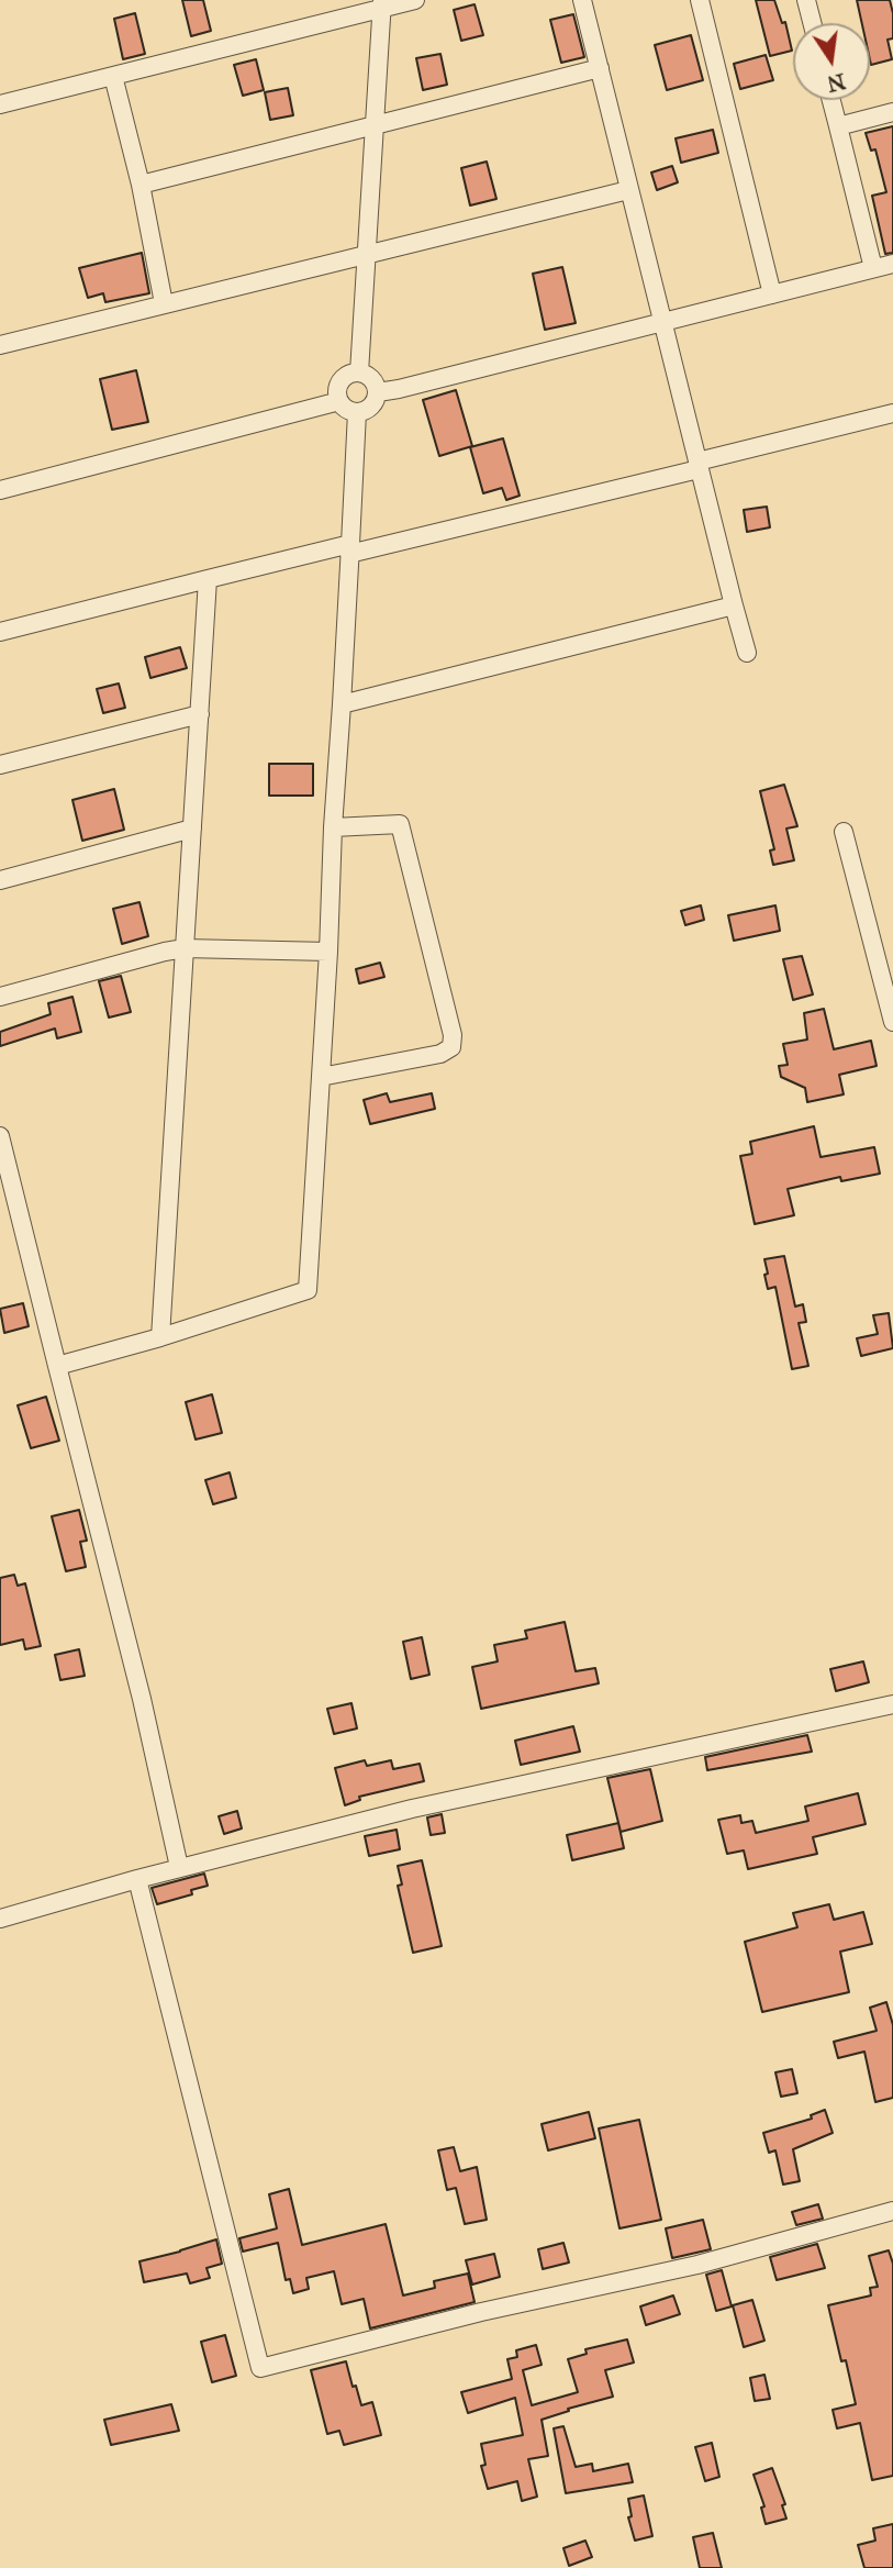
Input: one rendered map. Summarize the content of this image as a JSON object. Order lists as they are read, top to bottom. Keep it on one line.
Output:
{"north":"bottom"}
